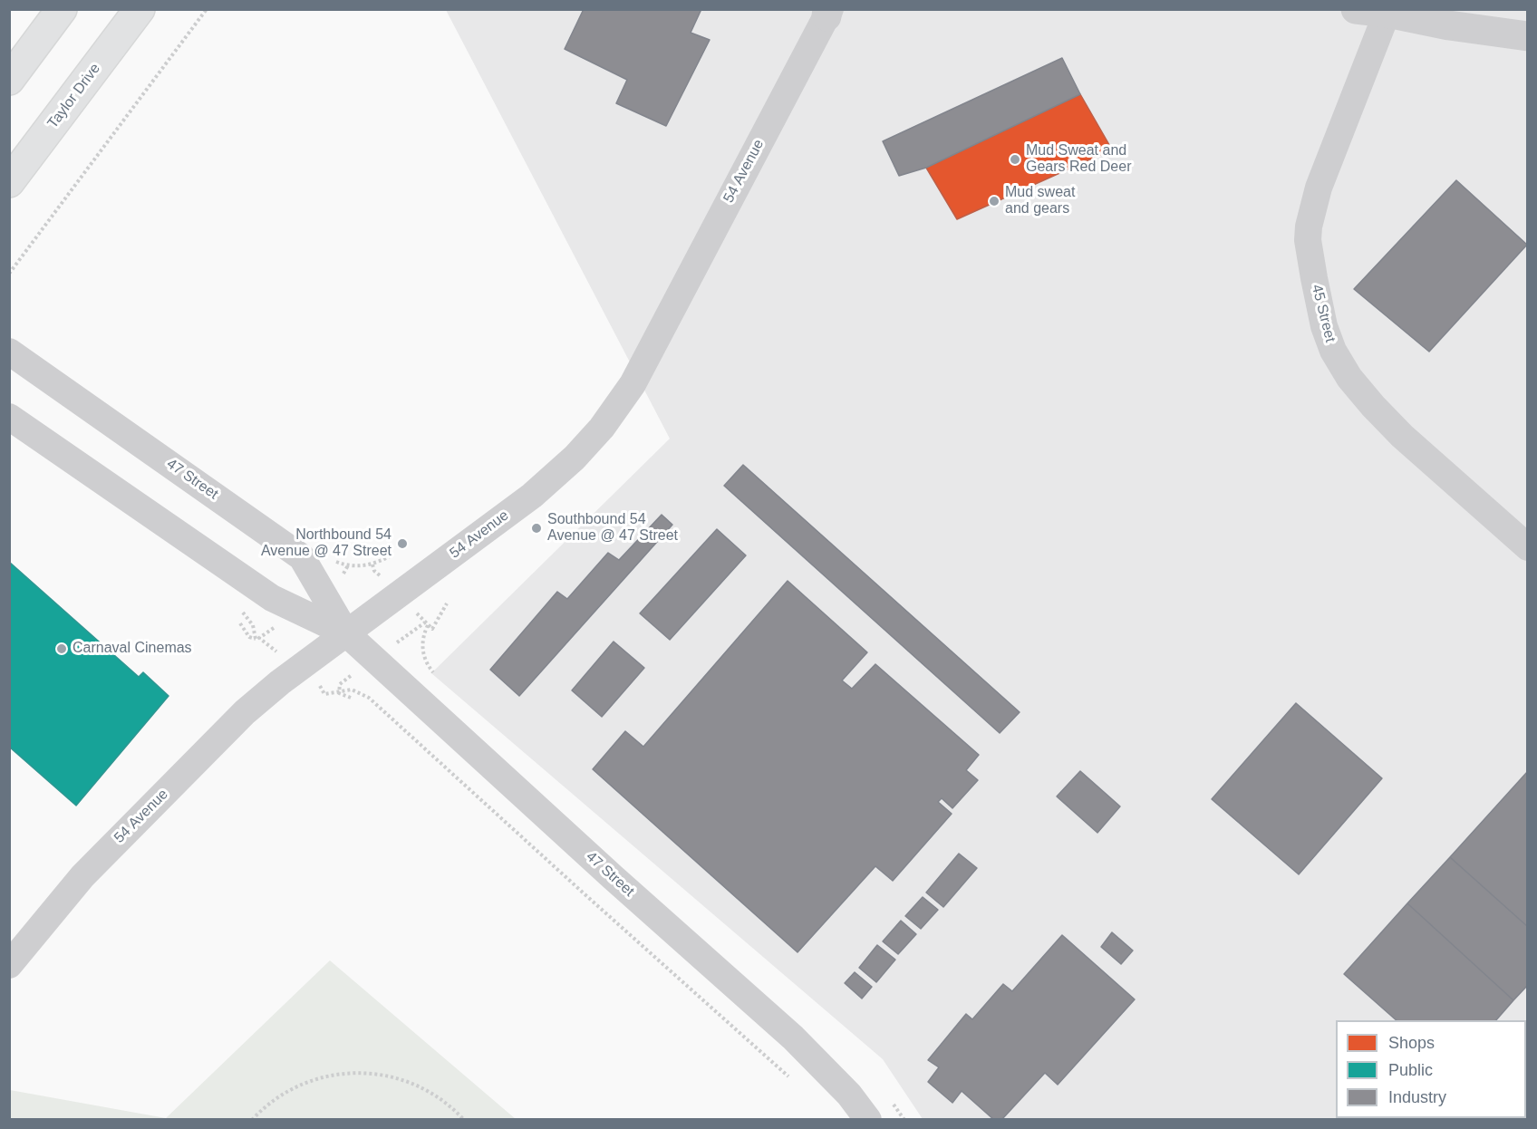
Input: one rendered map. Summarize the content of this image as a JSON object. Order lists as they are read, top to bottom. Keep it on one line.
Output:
{"streets":{"main road":["Taylor Drive"],"street":["54 Avenue","45 Street","47 Street"]},"crossings":[["54 Avenue","47 Street"]],"places":["Mud Sweat and Gears Red Deer","Mud sweat and gears","Southbound 54 Avenue @ 47 Street","Northbound 54 Avenue @ 47 Street","Carnaval Cinemas"],"legend":["Shops","Public","Industry"]}
